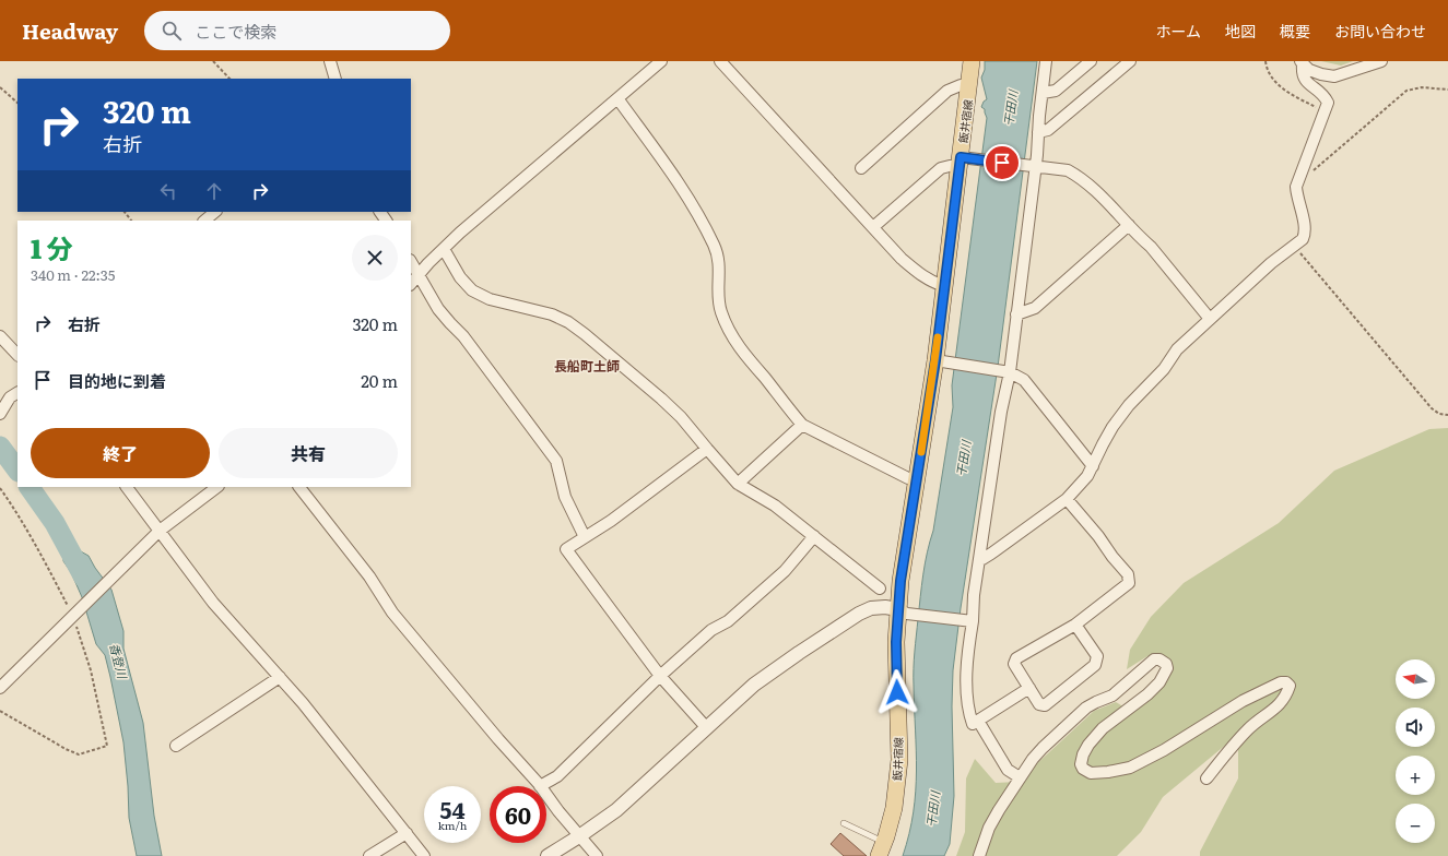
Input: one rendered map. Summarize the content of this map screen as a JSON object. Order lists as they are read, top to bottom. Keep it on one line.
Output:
{"streets":{"main road":["飯井宿線"]},"districts":["長船町土師"],"water":["干田川","香登川"],"north":"left","page":{"header":"Headway","search":"ここで検索","nav":["ホーム","地図","概要","お問い合わせ"],"turn":["320 m","右折"],"heading":["1 分","340 m · 22:35"],"list":[{"name":"右折","value":"320 m"},{"name":"目的地に到着","value":"20 m"}],"buttons":["終了","共有"],"map_buttons":["+","−"],"speed":"54 km/h","limit":"60"}}
